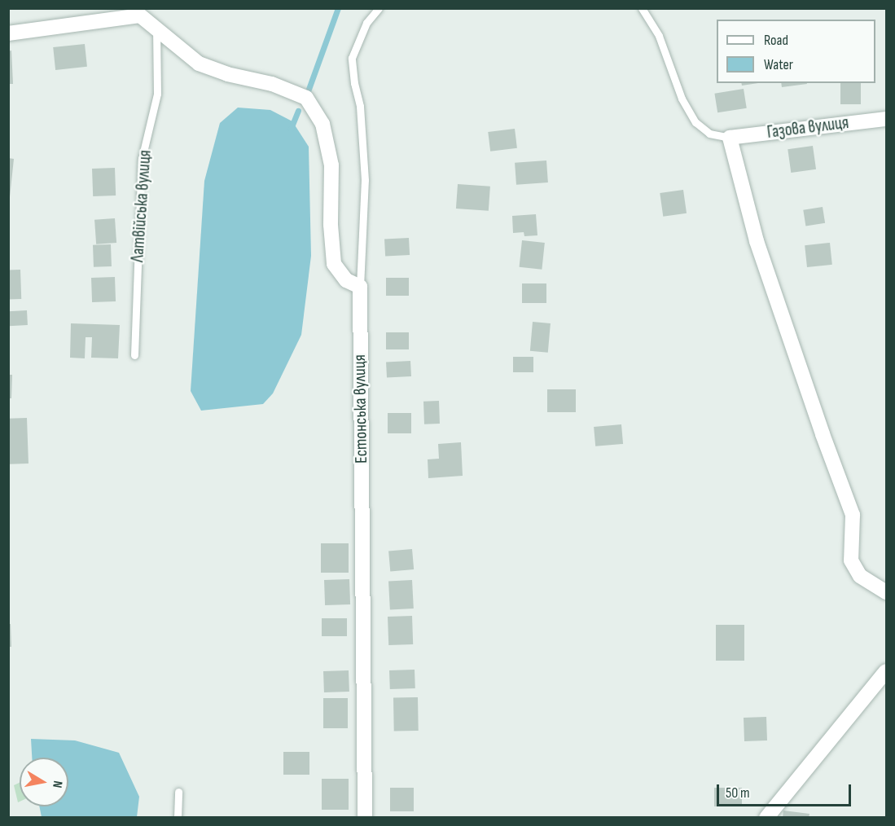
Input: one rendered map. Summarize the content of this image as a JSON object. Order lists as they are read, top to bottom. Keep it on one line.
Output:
{"streets":{"street":["Газова вулиця","Естонська вулиця"],"lane":["Латвiйська вулиця"]},"legend":["Road","Water"],"scale_bar":"50 m","north":"right"}
